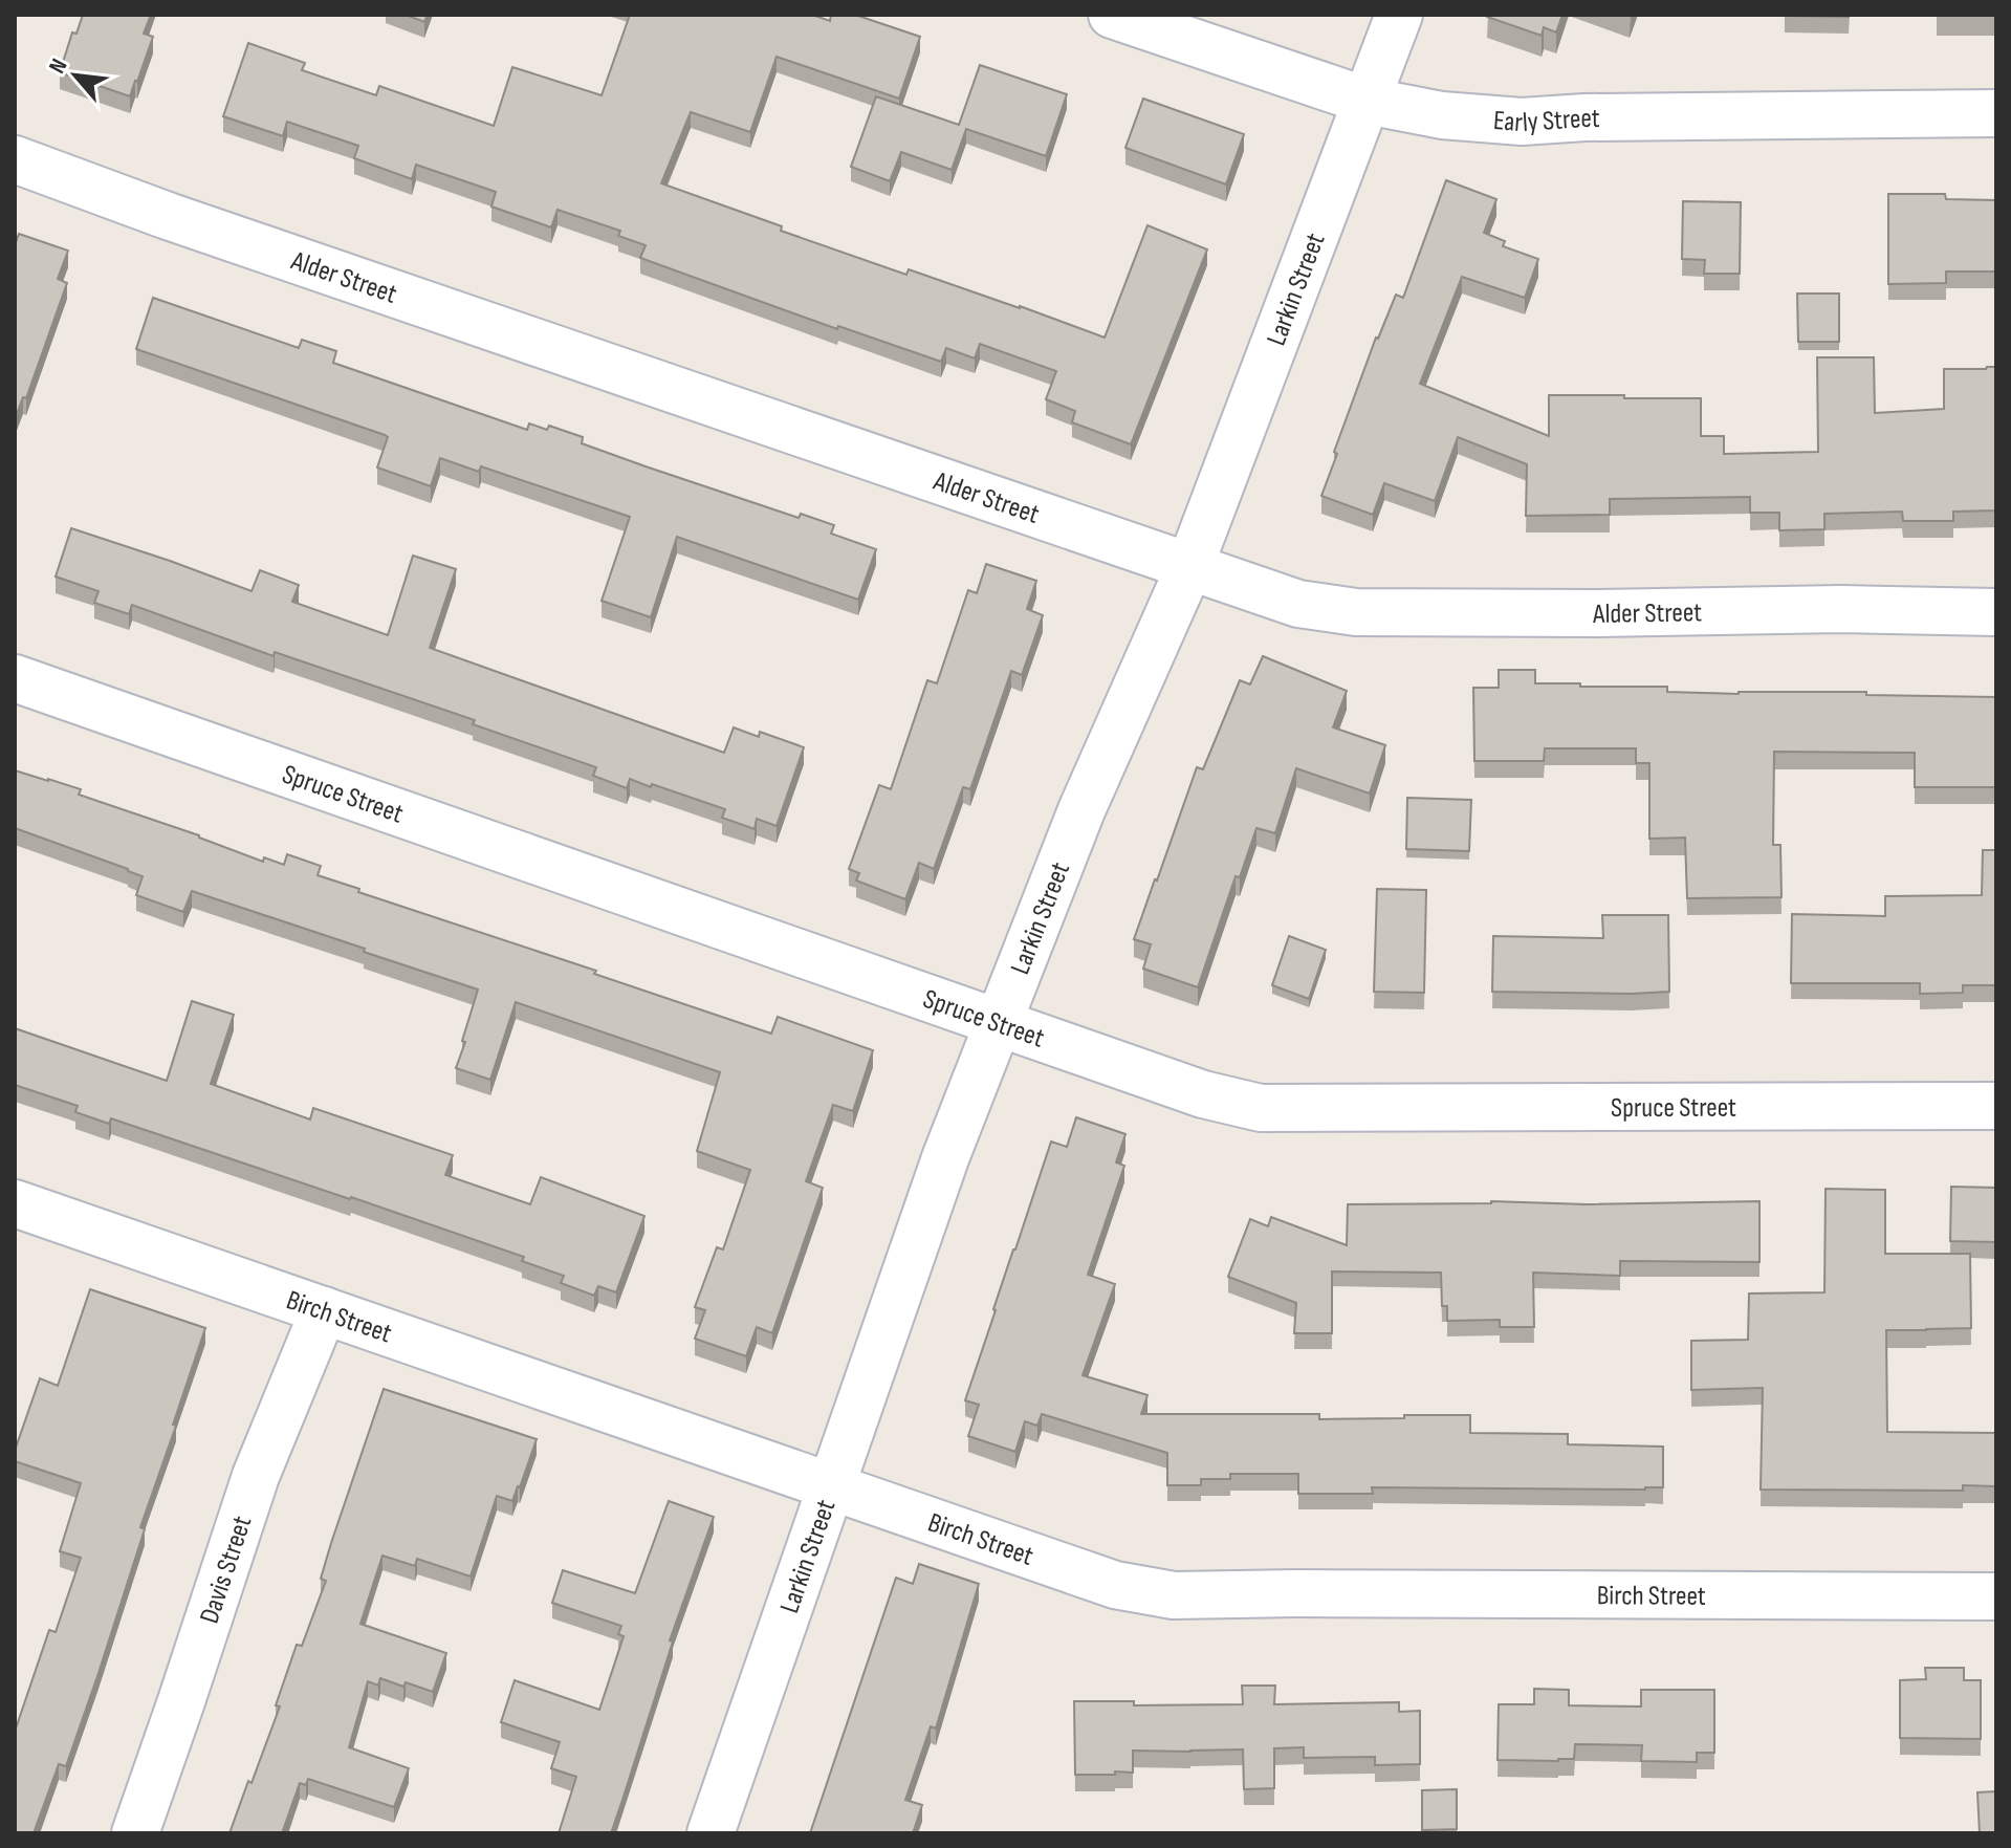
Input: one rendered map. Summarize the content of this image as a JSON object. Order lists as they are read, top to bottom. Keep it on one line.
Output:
{"streets":{"street":["Early Street","Alder Street","Larkin Street","Spruce Street","Birch Street","Davis Street"]},"crossings":[["Early Street","Larkin Street"],["Alder Street","Larkin Street"],["Larkin Street","Spruce Street"],["Larkin Street","Birch Street"],["Birch Street","Davis Street"]],"north":"top left"}
